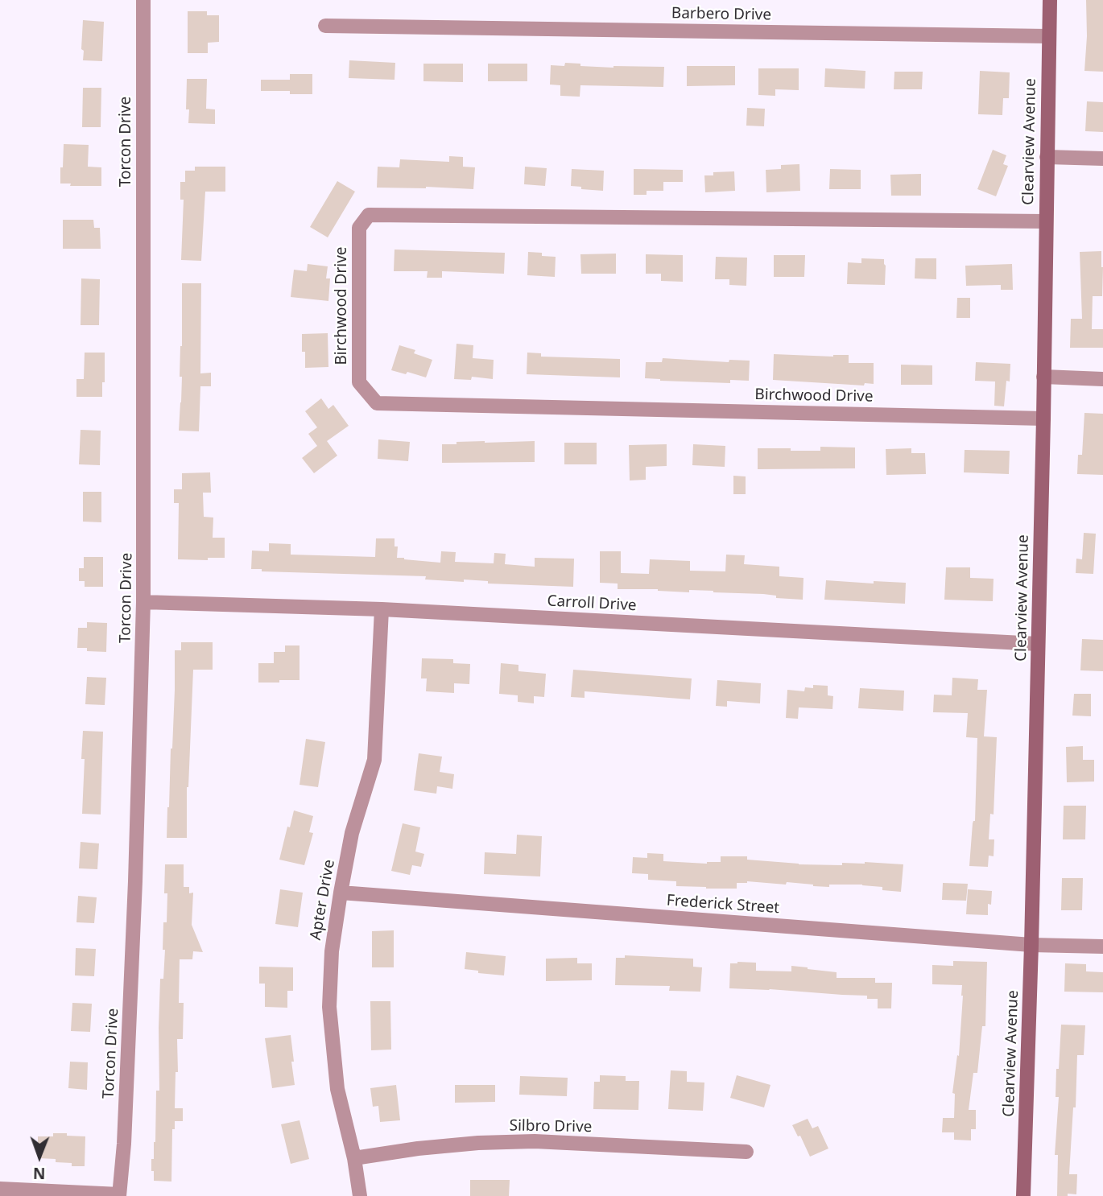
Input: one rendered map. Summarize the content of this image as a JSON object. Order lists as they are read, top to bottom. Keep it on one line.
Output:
{"streets":{"street":["Barbero Drive","Torcon Drive","Clearview Avenue","Birchwood Drive","Carroll Drive","Apter Drive","Frederick Street","Silbro Drive"]},"crossings":[["Barbero Drive","Clearview Avenue"],["Torcon Drive","Carroll Drive"],["Clearview Avenue","Birchwood Drive"],["Clearview Avenue","Carroll Drive"],["Clearview Avenue","Frederick Street"],["Carroll Drive","Apter Drive"],["Apter Drive","Frederick Street"],["Apter Drive","Silbro Drive"]],"north":"bottom"}
